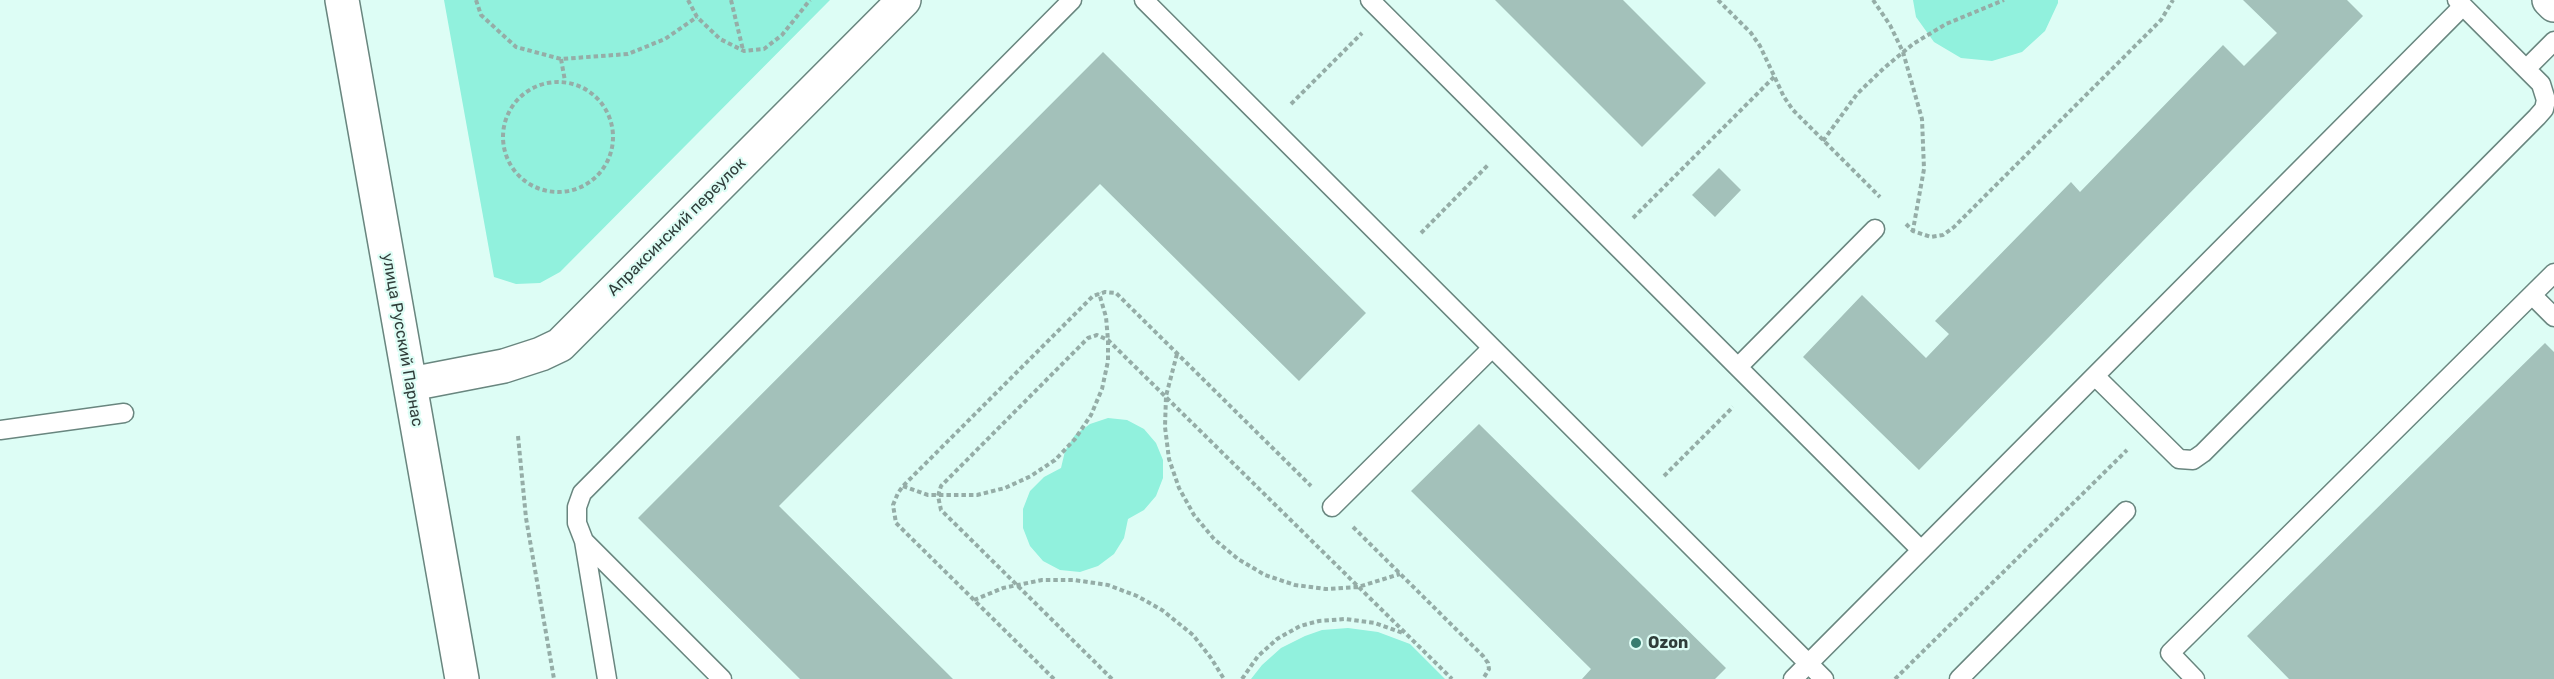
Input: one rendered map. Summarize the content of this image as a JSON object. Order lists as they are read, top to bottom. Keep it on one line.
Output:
{"streets":{"street":["Апраксинский переулок","улица Русский Парнас"]},"crossings":[["Апраксинский переулок","улица Русский Парнас"]],"places":["Ozon"]}
